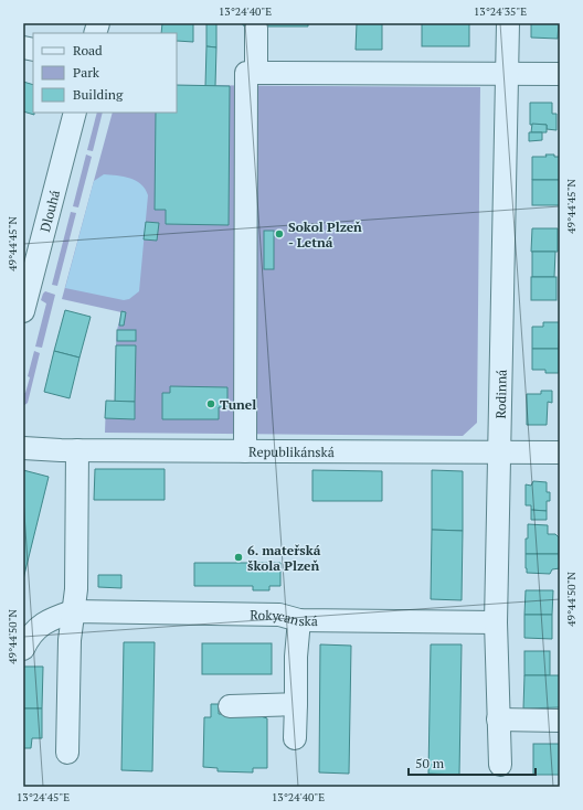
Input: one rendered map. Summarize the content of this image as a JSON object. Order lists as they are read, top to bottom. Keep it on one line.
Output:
{"streets":{"street":["Dlouhá","Rodinná","Republikánská","Rokycanská"]},"crossings":[["Rodinná","Republikánská"],["Rodinná","Rokycanská"]],"places":["Sokol Plzeň - Letná","Tunel","6. mateřská škola Plzeň"],"legend":["Road","Park","Building"],"scale_bar":"50 m","coordinates":["13°24'40\"E","13°24'35\"E","49°44'45\"N","49°44'50\"N","13°24'45\"E"]}
